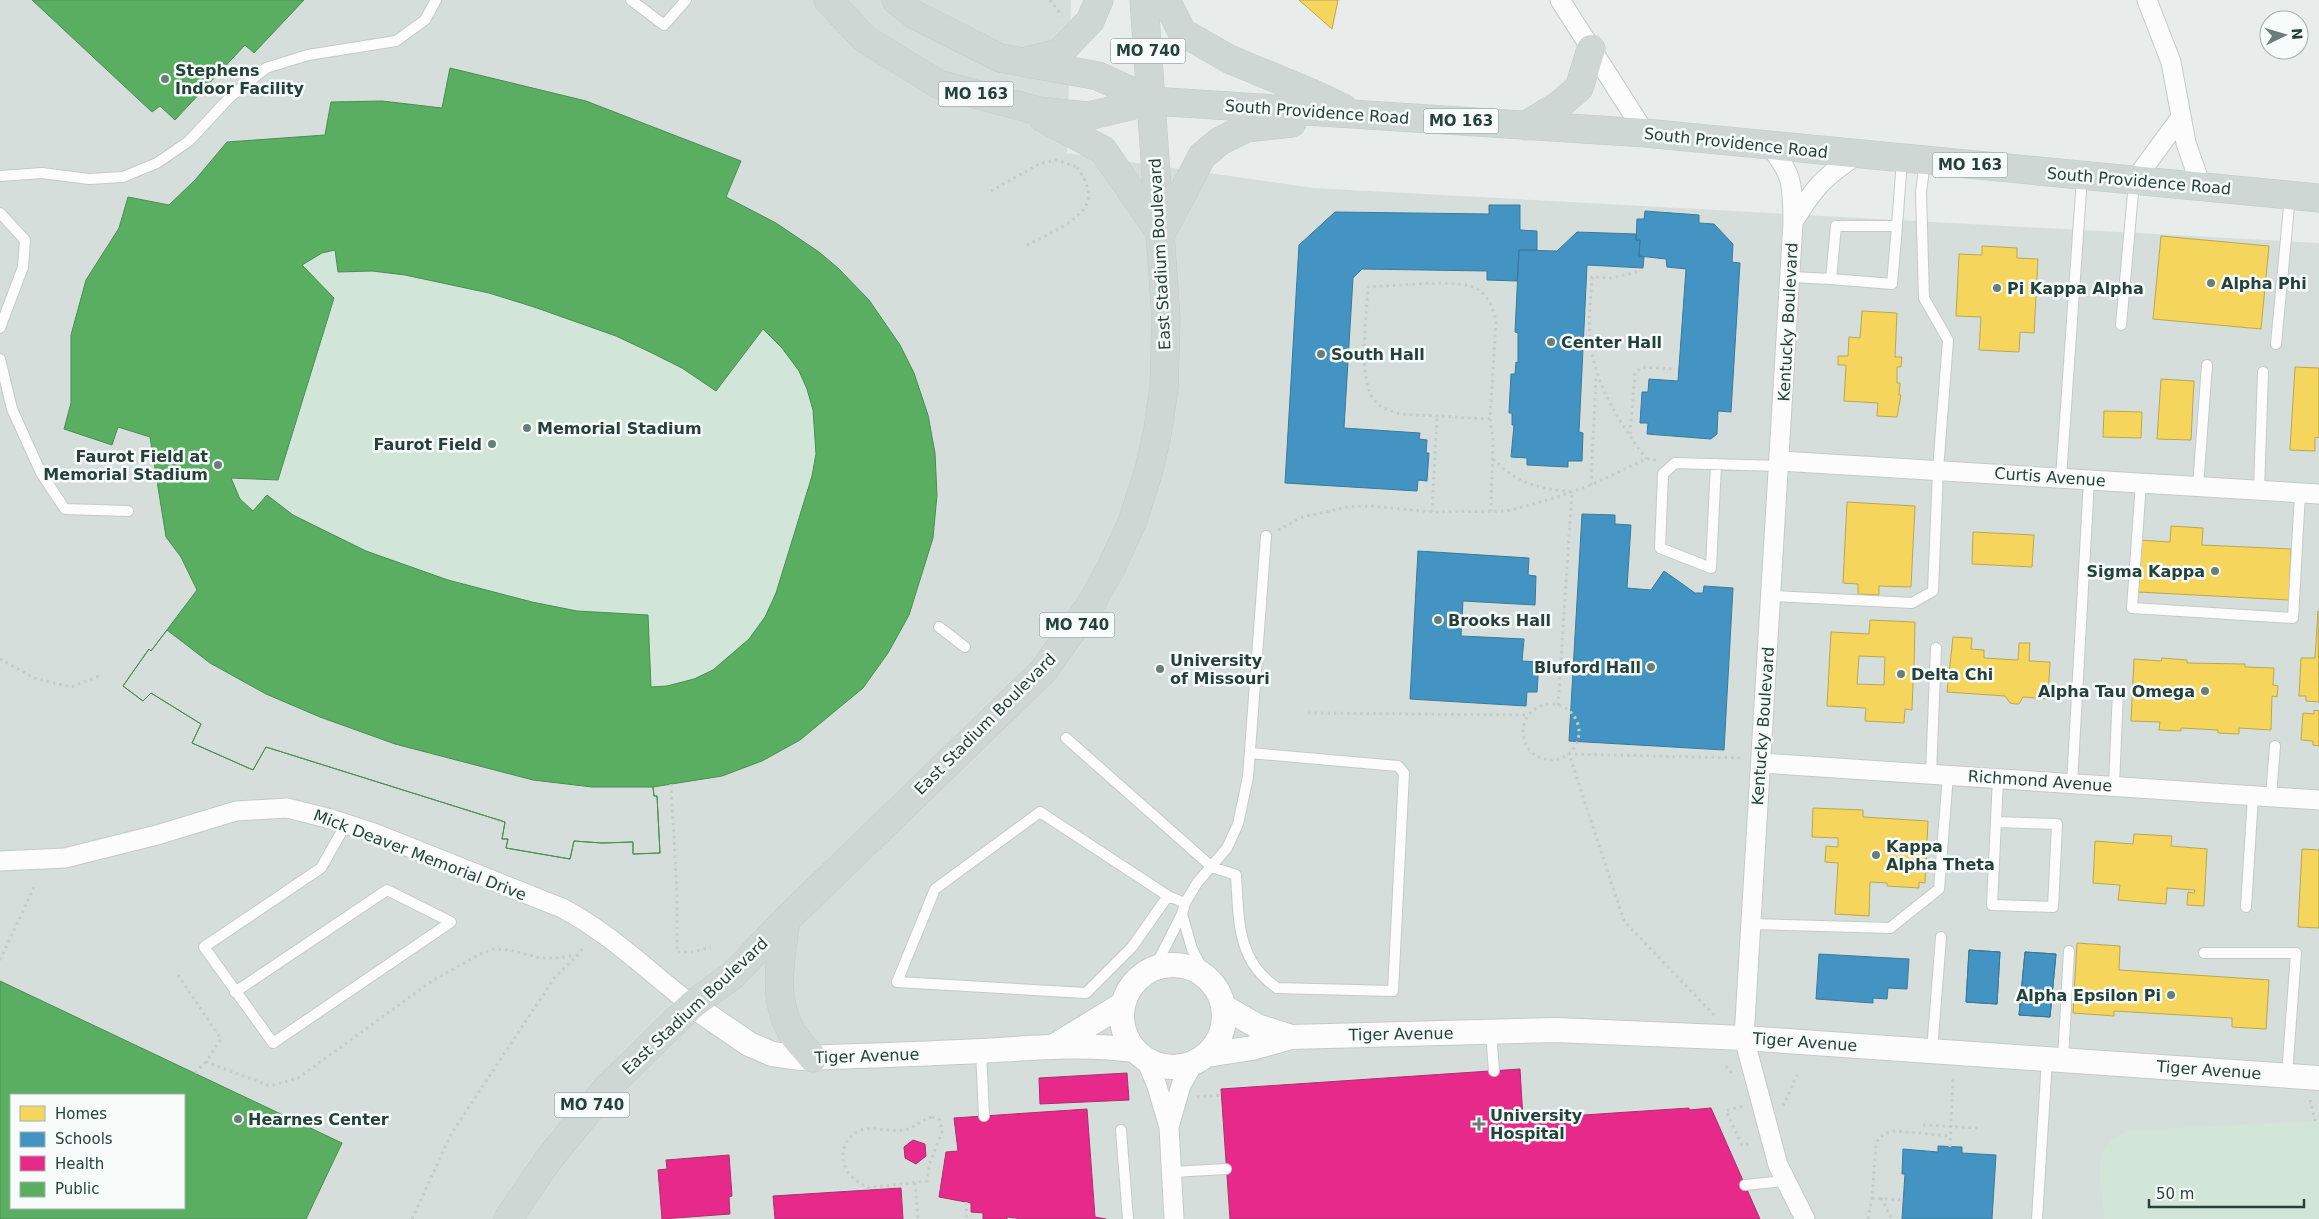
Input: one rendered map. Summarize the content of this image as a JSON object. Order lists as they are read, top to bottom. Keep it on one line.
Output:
{"streets":{"main road":["MO 740","MO 163","South Providence Road","East Stadium Boulevard"],"street":["Kentucky Boulevard","Curtis Avenue","Richmond Avenue","Mick Deaver Memorial Drive","Tiger Avenue"]},"crossings":[["South Providence Road","East Stadium Boulevard"],["South Providence Road","Kentucky Boulevard"],["East Stadium Boulevard","Mick Deaver Memorial Drive"],["East Stadium Boulevard","Tiger Avenue"],["Kentucky Boulevard","Curtis Avenue"],["Kentucky Boulevard","Richmond Avenue"],["Kentucky Boulevard","Tiger Avenue"],["Mick Deaver Memorial Drive","Tiger Avenue"]],"places":{"other":["Stephens Indoor Facility","Alpha Phi","Pi Kappa Alpha","Center Hall","South Hall","Memorial Stadium","Faurot Field","Faurot Field at Memorial Stadium","Sigma Kappa","Brooks Hall","Bluford Hall","University of Missouri","Delta Chi","Alpha Tau Omega","Kappa Alpha Theta","Alpha Epsilon Pi","Hearnes Center"],"health":["University Hospital"]},"legend":["Homes","Schools","Health","Public"],"scale_bar":"50 m","north":"right"}
